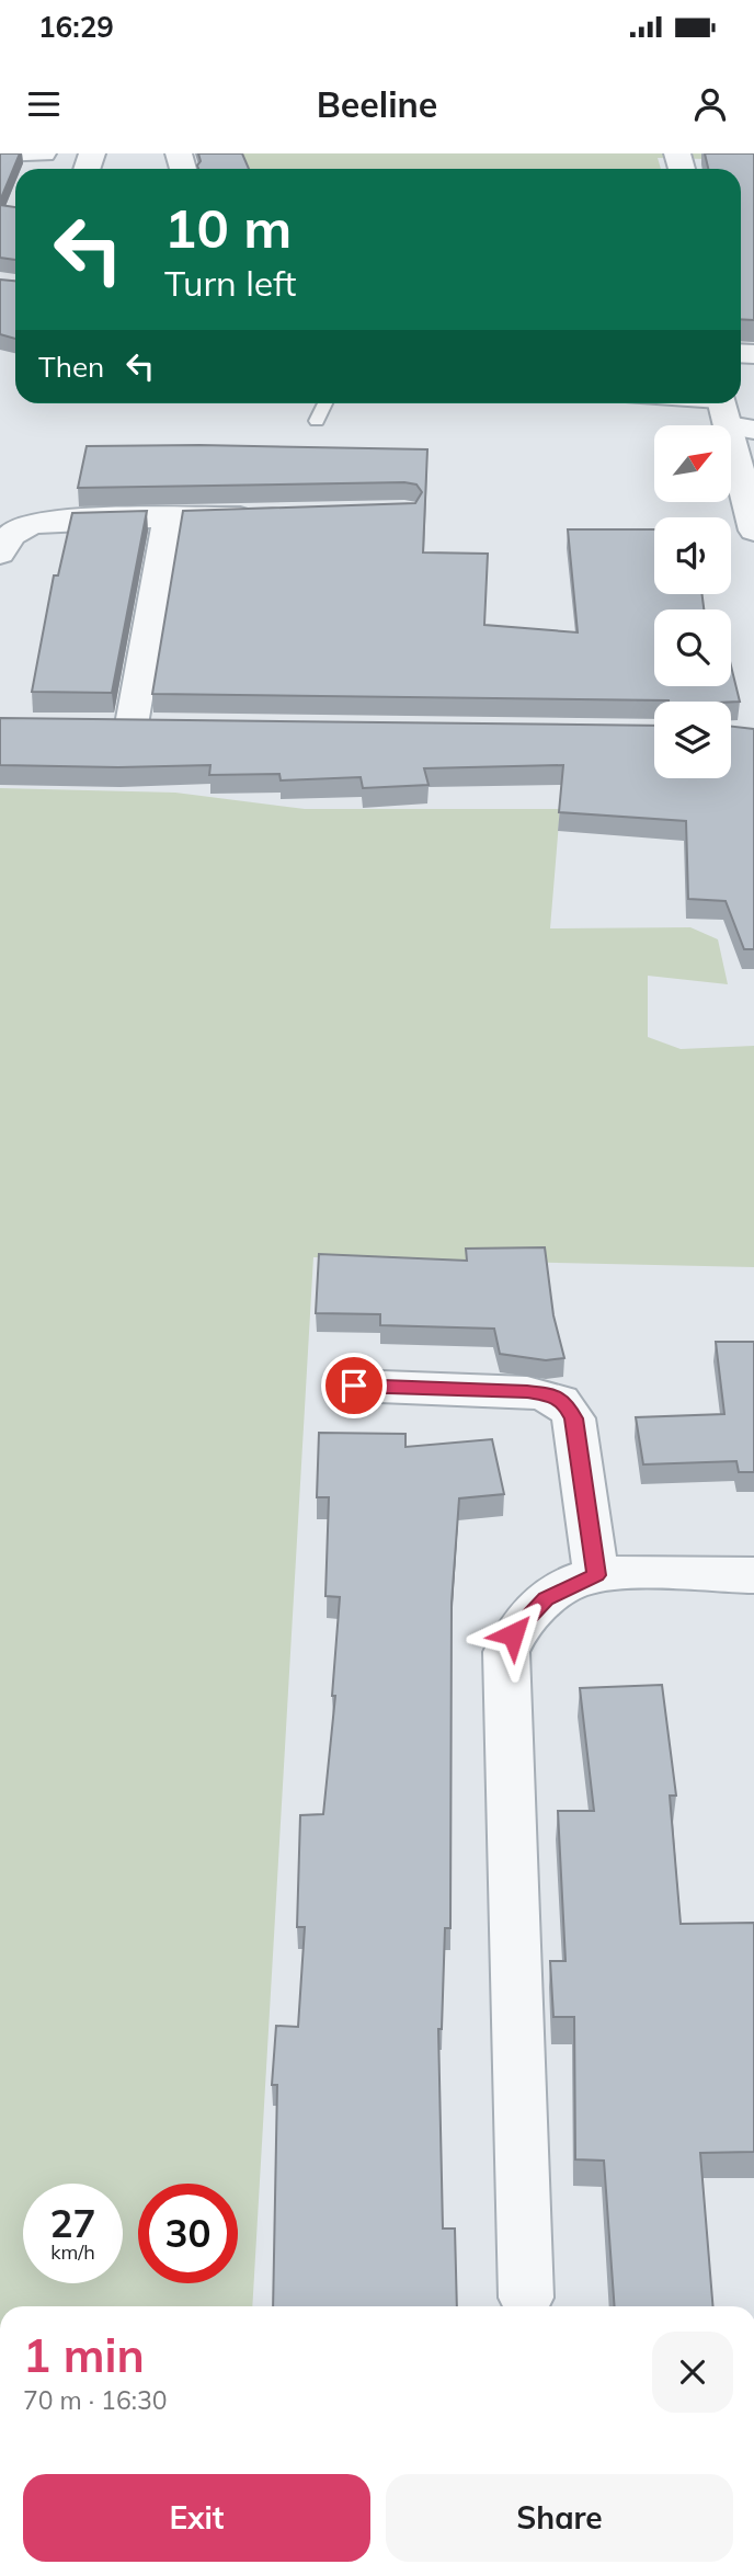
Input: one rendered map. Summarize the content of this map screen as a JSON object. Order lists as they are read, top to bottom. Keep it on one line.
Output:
{"north":"top right","page":{"status":"16:29","header":"Beeline","turn":["10 m","Turn left"],"then":"Then","speed":"27 km/h","limit":"30","heading":["1 min","70 m · 16:30"],"buttons":["Exit","Share"]}}
